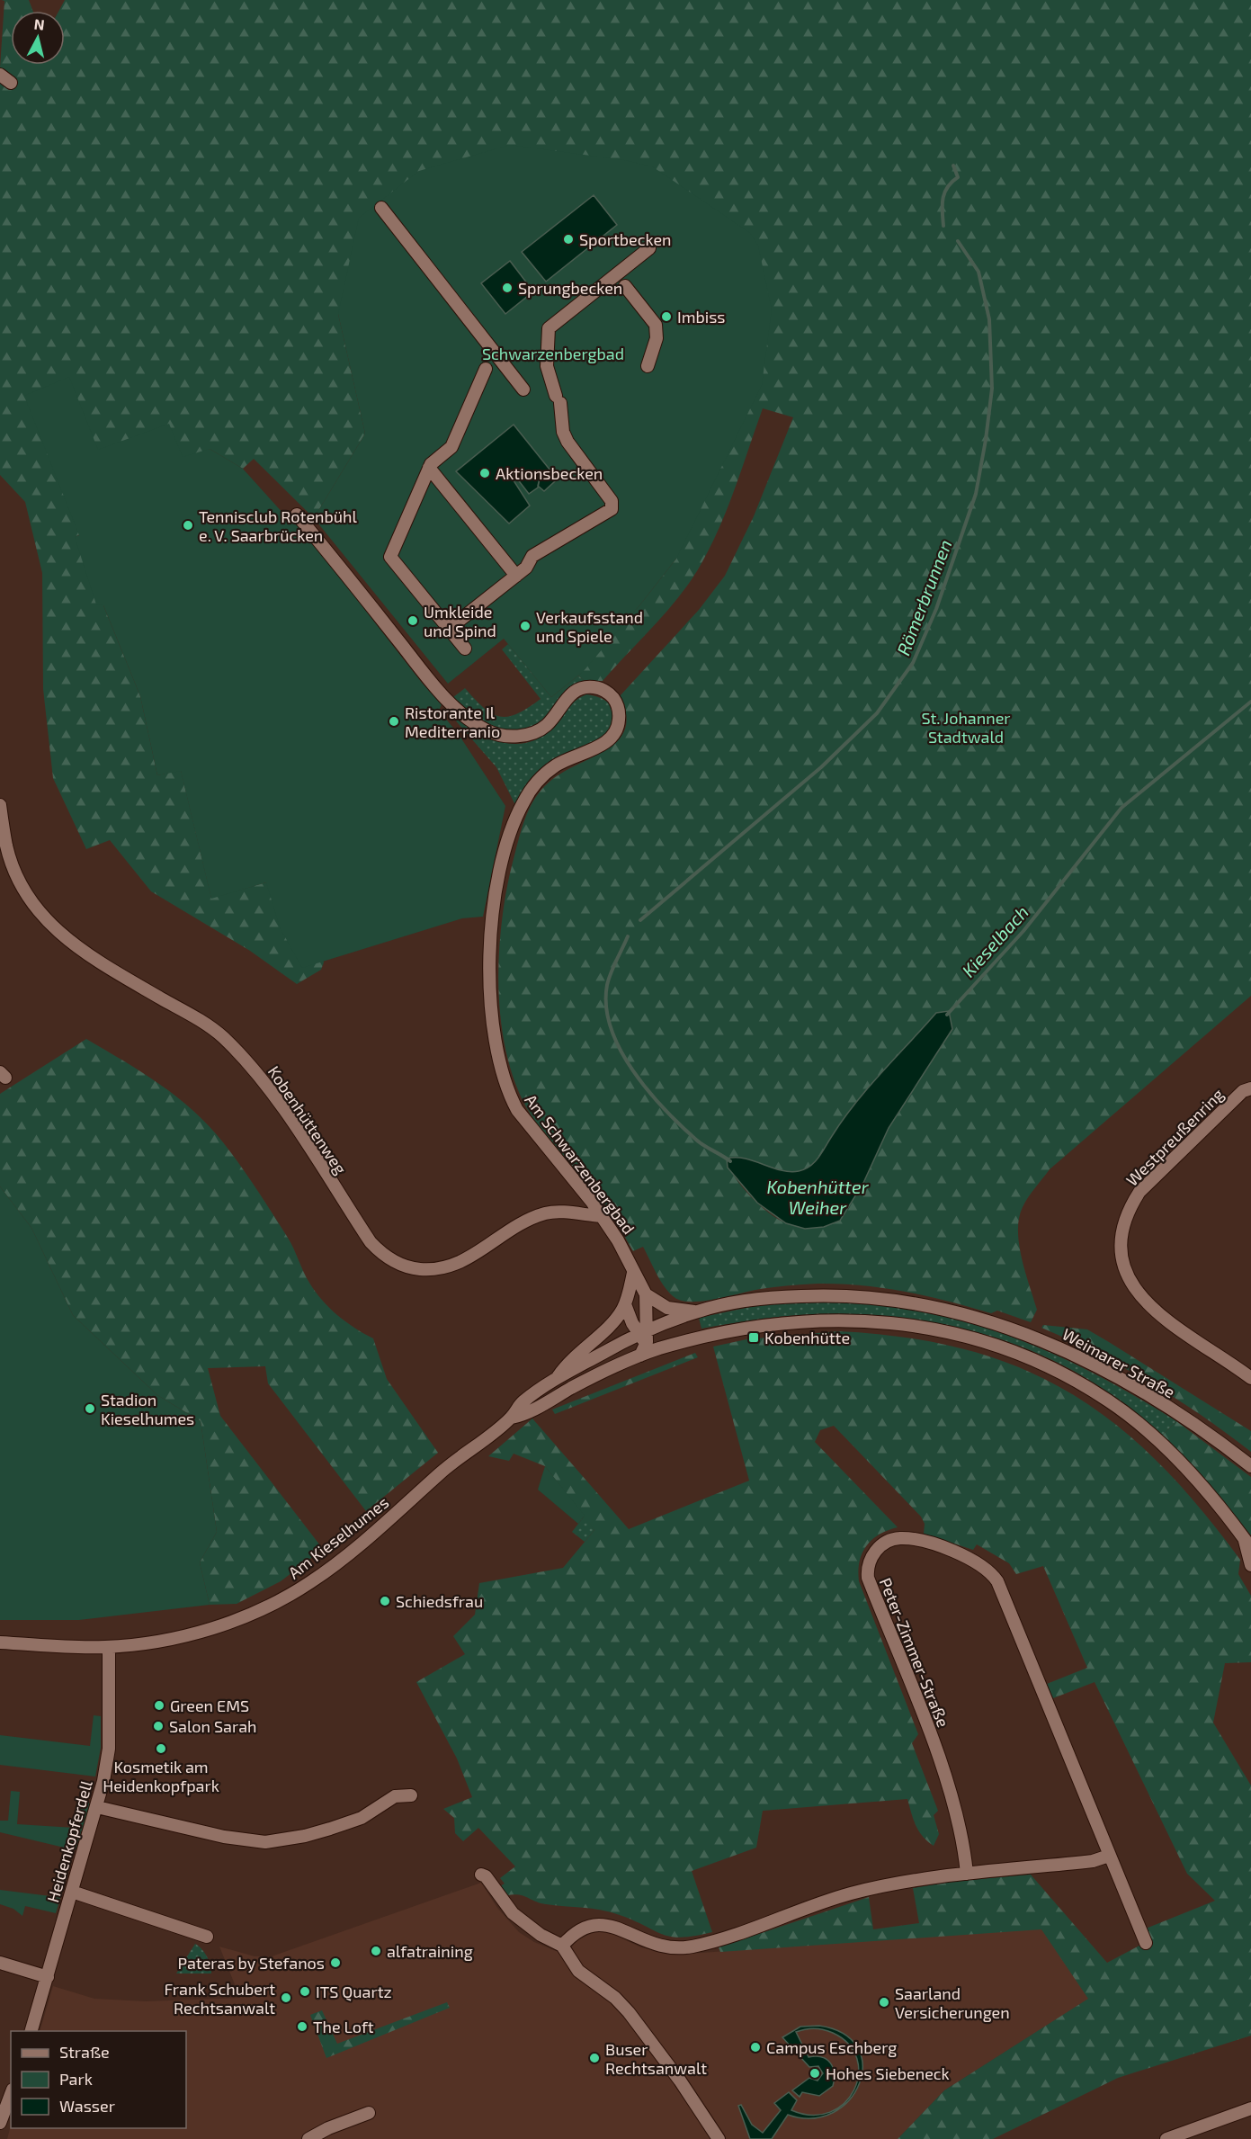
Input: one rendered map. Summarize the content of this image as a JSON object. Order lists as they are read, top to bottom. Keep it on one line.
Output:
{"streets":{"street":["Kobenhüttenweg","Westpreußenring","Am Schwarzenbergbad","Weimarer Straße","Am Kieselhumes","Peter-Zimmer-Straße","Heidenkopferdell"]},"crossings":[["Kobenhüttenweg","Am Schwarzenbergbad"],["Am Schwarzenbergbad","Weimarer Straße"],["Am Schwarzenbergbad","Am Kieselhumes"],["Weimarer Straße","Am Kieselhumes"],["Am Kieselhumes","Heidenkopferdell"]],"water":["Römerbrunnen","Kieselbach","Kobenhütter Weiher"],"parks":["Schwarzenbergbad","St. Johanner Stadtwald"],"places":{"other":["Sportbecken","Sprungbecken","Imbiss","Aktionsbecken","Tennisclub Rotenbühl e. V. Saarbrücken","Umkleide und Spind","Verkaufsstand und Spiele","Ristorante Il Mediterranio","Stadion Kieselhumes","Schiedsfrau","Green EMS","Salon Sarah","Kosmetik am Heidenkopfpark","alfatraining","Pateras by Stefanos","ITS Quartz","Frank Schubert Rechtsanwalt","Saarland Versicherungen","The Loft","Campus Eschberg","Buser Rechtsanwalt","Hohes Siebeneck"],"transit":["Kobenhütte"]},"legend":["Straße","Park","Wasser"],"north":"top"}
